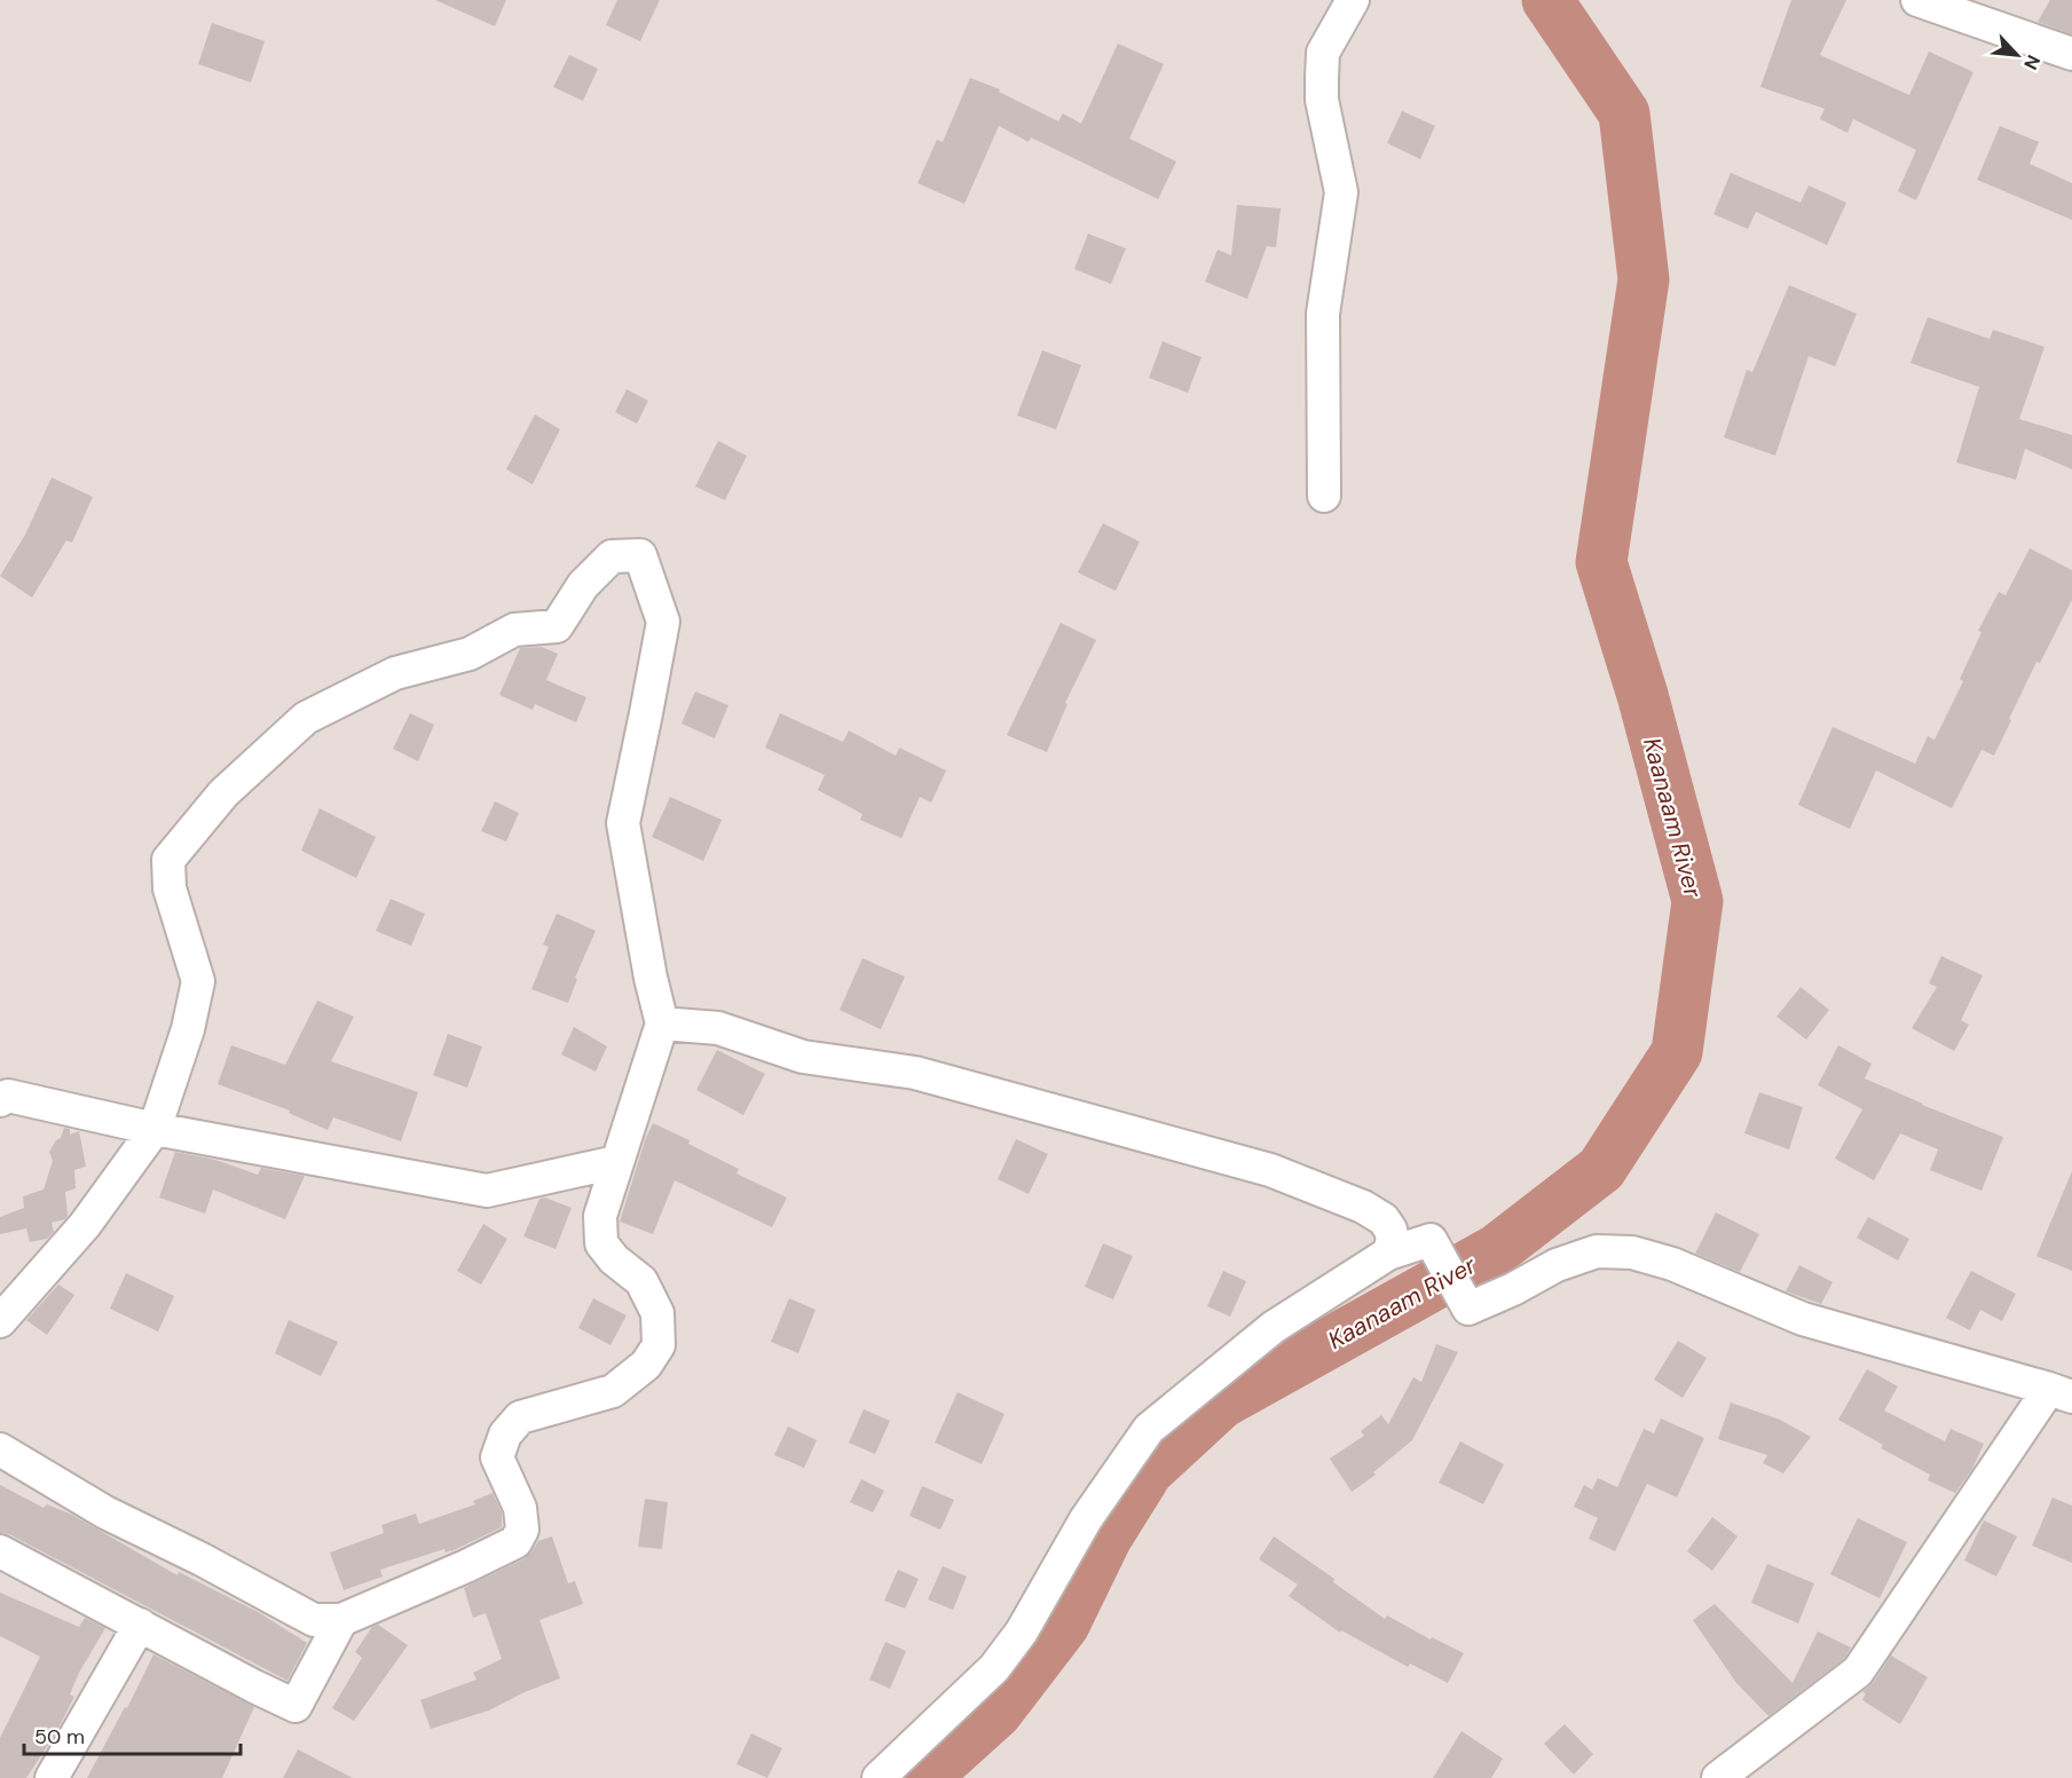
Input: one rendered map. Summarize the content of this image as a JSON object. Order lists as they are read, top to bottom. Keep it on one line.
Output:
{"water":["Kaanaam River"],"scale_bar":"50 m","north":"bottom right"}
